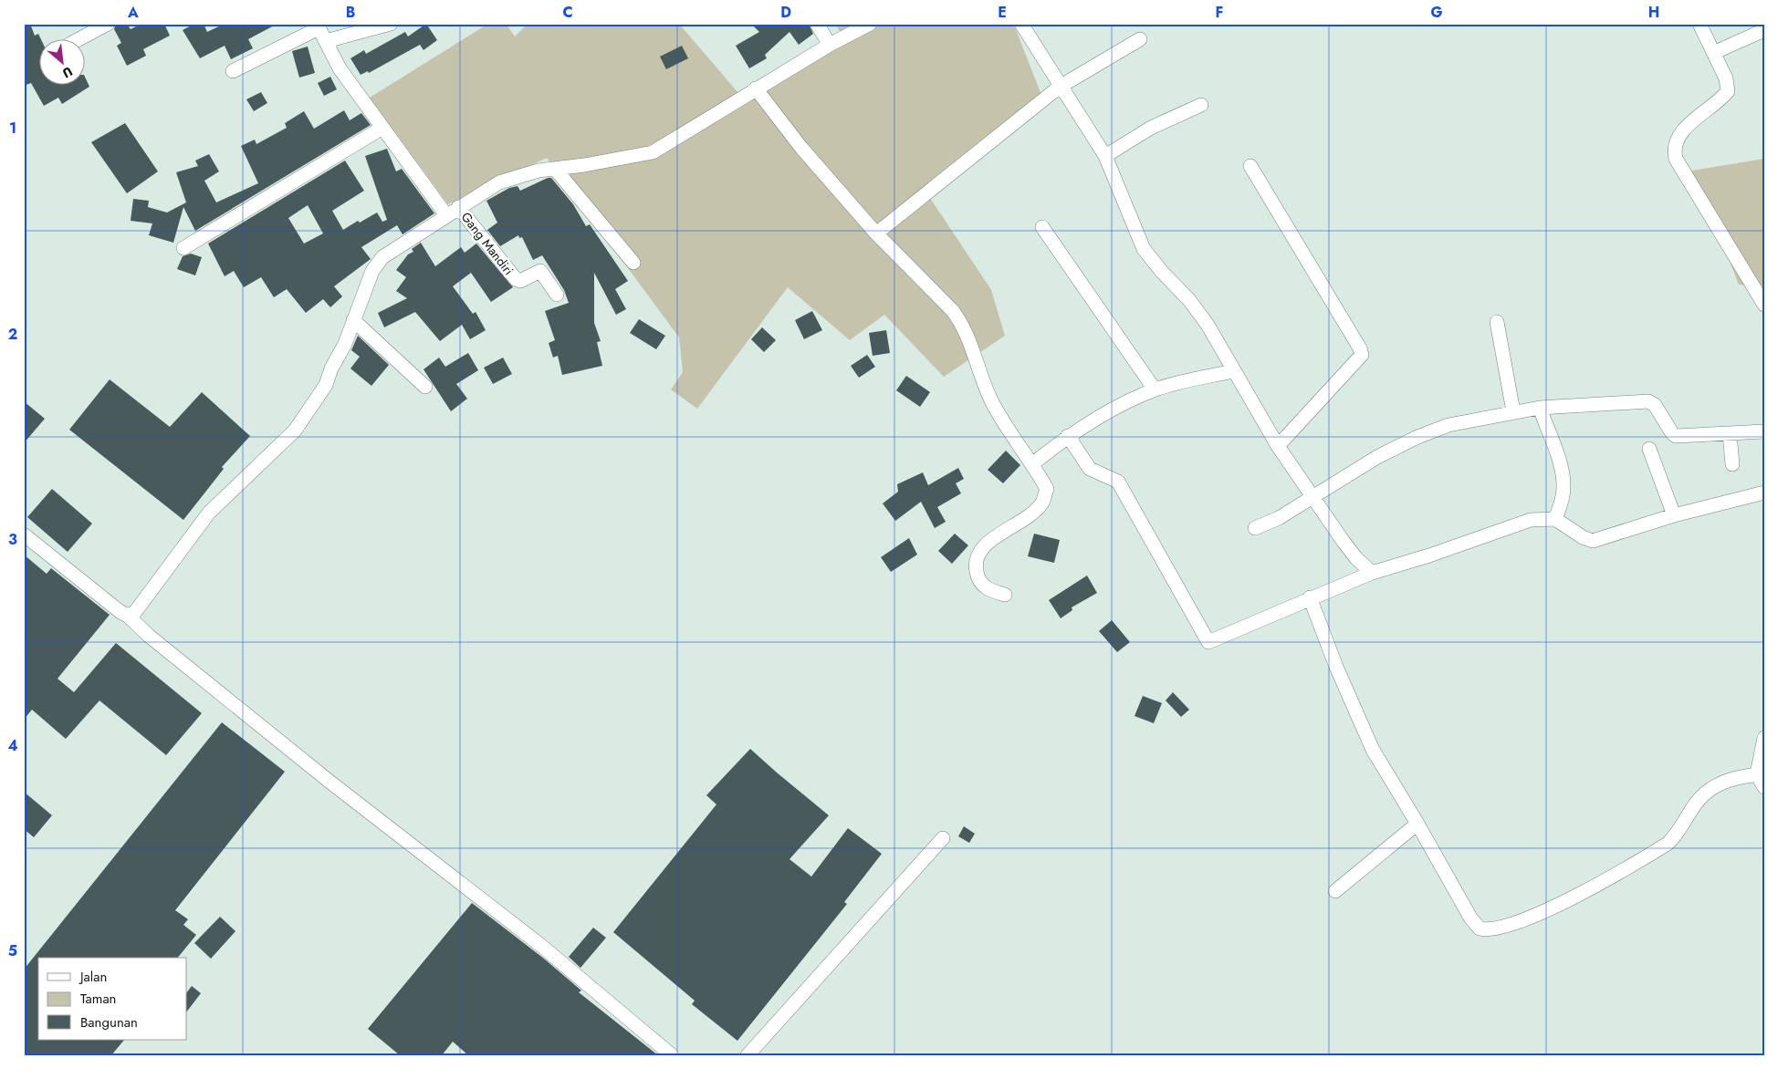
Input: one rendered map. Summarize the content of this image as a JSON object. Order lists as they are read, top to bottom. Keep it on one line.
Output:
{"streets":{"street":["Gang Mandiri"]},"legend":["Jalan","Taman","Bangunan"],"north":"bottom right","grid":{"columns":["A","B","C","D","E","F","G","H"],"rows":["1","2","3","4","5"]}}
